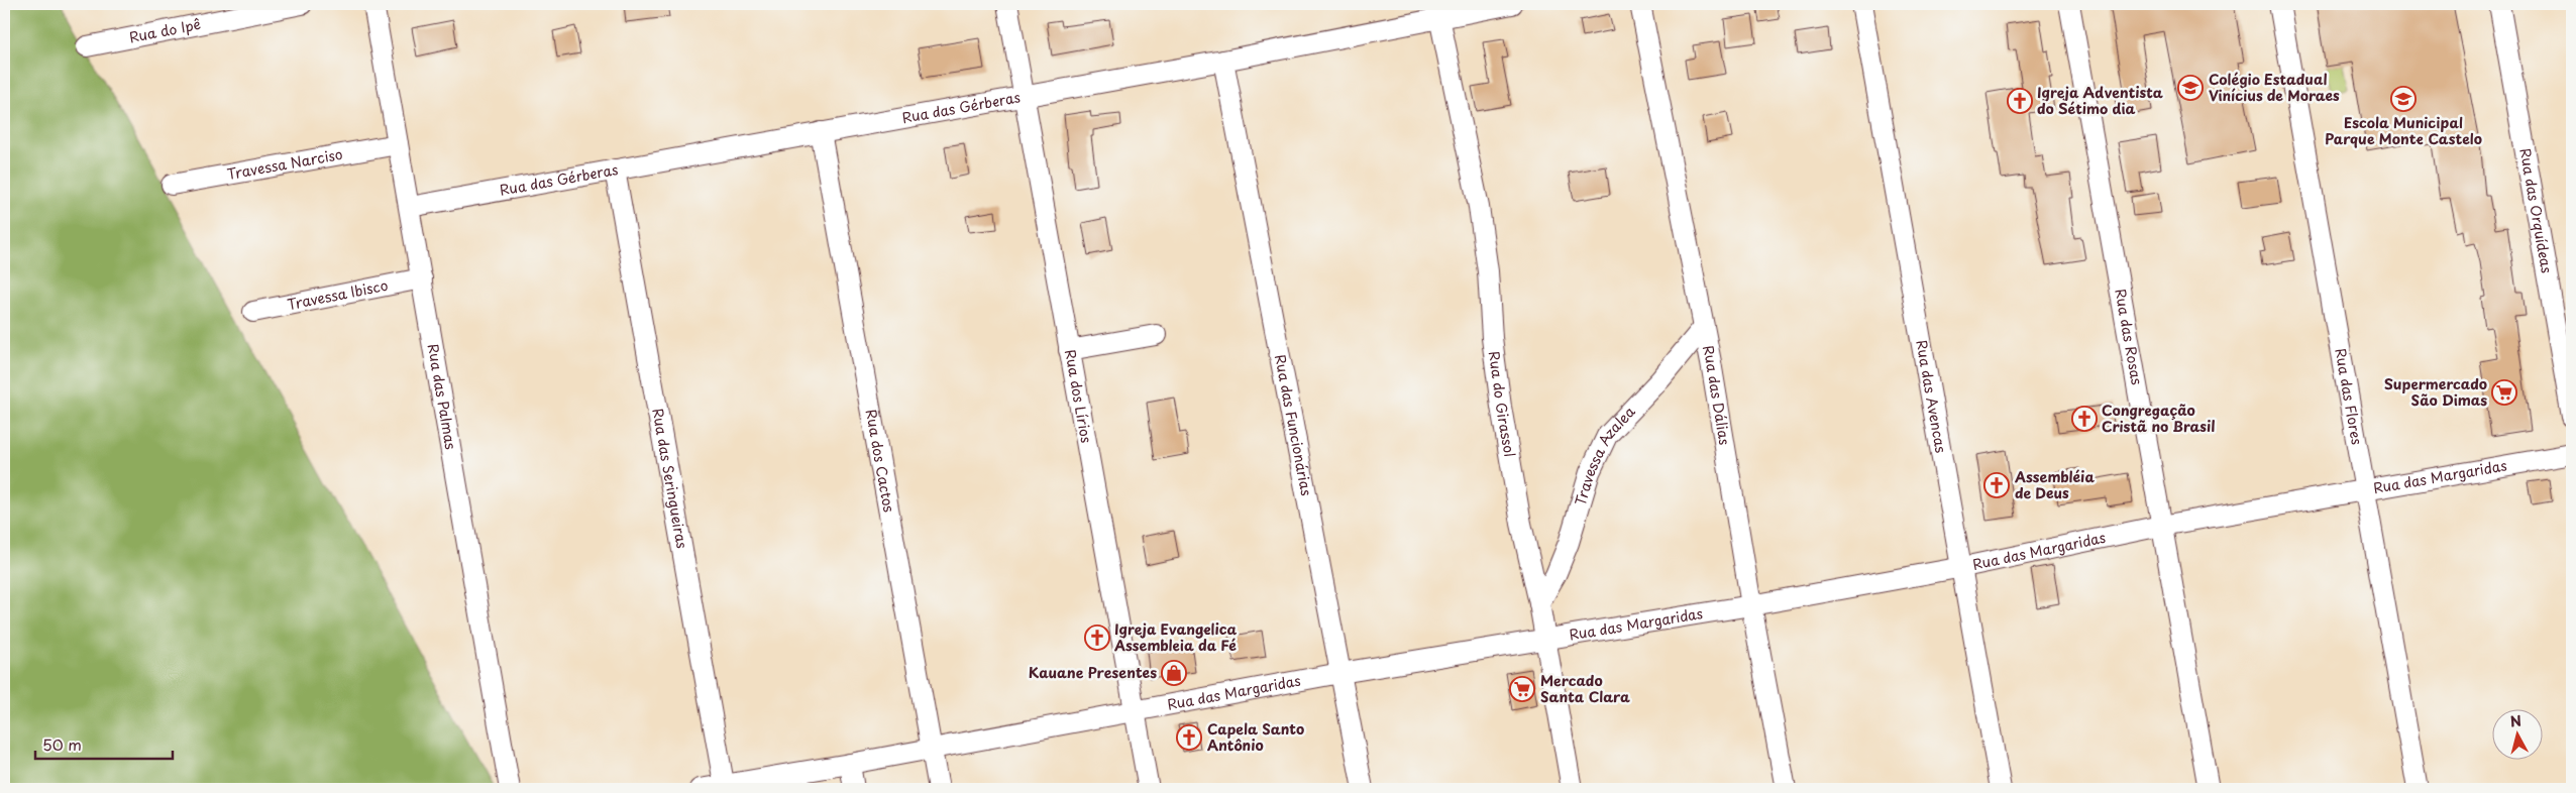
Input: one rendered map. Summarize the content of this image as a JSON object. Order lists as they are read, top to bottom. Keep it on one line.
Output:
{"streets":{"street":["Rua do Ipê","Rua das Gérberas","Travessa Narciso","Rua das Orquídeas","Travessa Ibisco","Rua das Rosas","Rua das Dálias","Rua das Palmas","Rua dos Lírios","Rua das Avencas","Rua das Flores","Rua do Girassol","Rua das Funcionárias","Travessa Azalea","Rua dos Cactos","Rua das Margaridas","Rua das Seringueiras"]},"crossings":[["Rua das Gérberas","Rua das Palmas"],["Rua das Gérberas","Rua dos Lírios"],["Rua das Gérberas","Rua do Girassol"],["Rua das Gérberas","Rua das Funcionárias"],["Rua das Gérberas","Rua dos Cactos"],["Rua das Gérberas","Rua das Seringueiras"],["Travessa Narciso","Rua das Palmas"],["Travessa Ibisco","Rua das Palmas"],["Rua das Rosas","Rua das Margaridas"],["Rua das Dálias","Travessa Azalea"],["Rua das Dálias","Rua das Margaridas"],["Rua dos Lírios","Rua das Margaridas"],["Rua das Avencas","Rua das Margaridas"],["Rua das Flores","Rua das Margaridas"],["Rua do Girassol","Travessa Azalea"],["Rua do Girassol","Rua das Margaridas"],["Rua das Funcionárias","Rua das Margaridas"],["Rua dos Cactos","Rua das Margaridas"],["Rua das Margaridas","Rua das Seringueiras"]],"places":{"school or university":["Colégio Estadual Vinícius de Moraes","Escola Municipal Parque Monte Castelo"],"church":["Igreja Adventista do Sétimo dia","Congregação Cristã no Brasil","Assembléia de Deus","Igreja Evangelica Assembleia da Fé","Capela Santo Antônio"],"supermarket":["Supermercado São Dimas","Mercado Santa Clara"],"shop":["Kauane Presentes"]},"scale_bar":"50 m","north":"top"}
